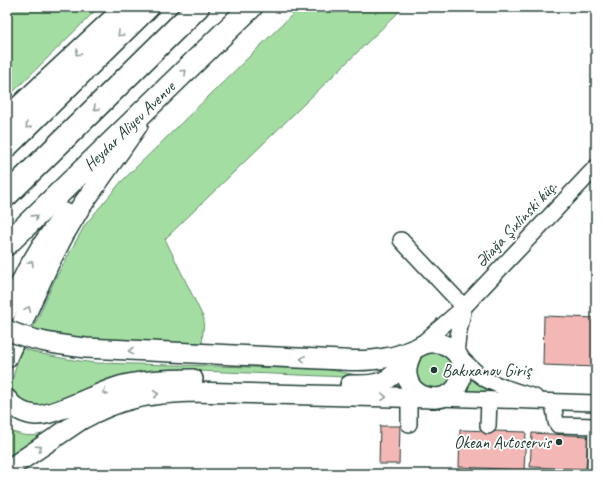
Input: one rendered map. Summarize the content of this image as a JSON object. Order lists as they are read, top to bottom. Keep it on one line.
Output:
{"streets":{"highway":["Heydar Aliyev Avenue"],"street":["Əliağa Şıxlinski küç."]},"places":["Bakıxanov Giriş","Okean Avtoservis"]}
